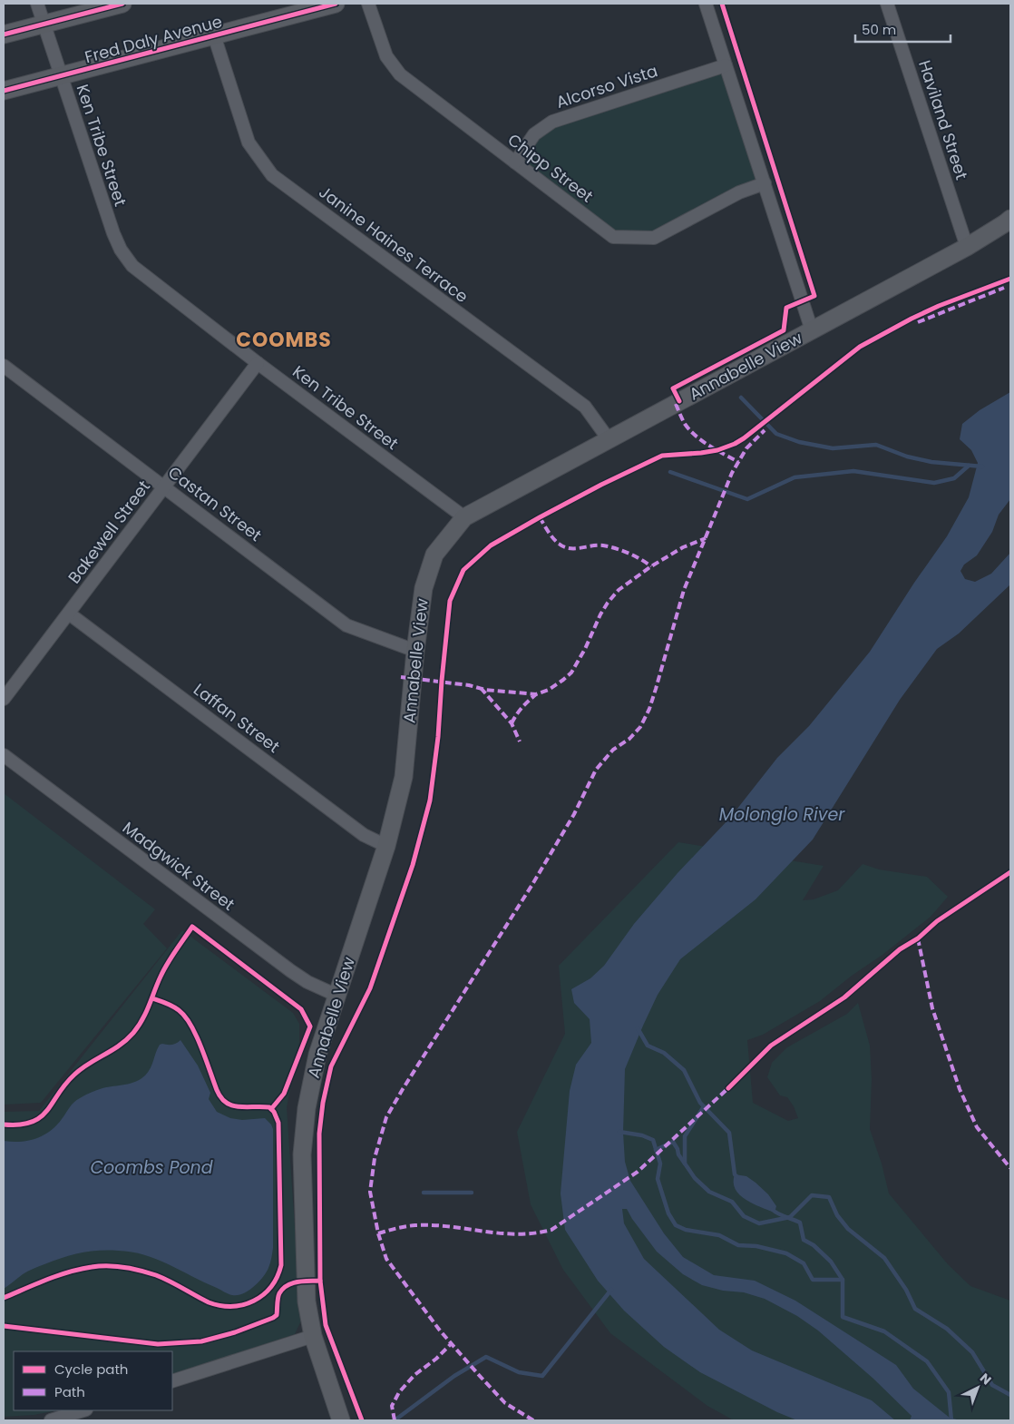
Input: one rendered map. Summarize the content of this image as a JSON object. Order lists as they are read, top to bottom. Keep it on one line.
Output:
{"streets":{"street":["Fred Daly Avenue","Alcorso Vista","Haviland Street","Ken Tribe Street","Chipp Street","Janine Haines Terrace","Annabelle View","Castan Street","Bakewell Street","Laffan Street","Madgwick Street"]},"crossings":[["Fred Daly Avenue","Ken Tribe Street"],["Fred Daly Avenue","Janine Haines Terrace"],["Alcorso Vista","Chipp Street"],["Haviland Street","Annabelle View"],["Ken Tribe Street","Annabelle View"],["Ken Tribe Street","Bakewell Street"],["Janine Haines Terrace","Annabelle View"],["Annabelle View","Castan Street"],["Annabelle View","Laffan Street"],["Annabelle View","Madgwick Street"],["Castan Street","Bakewell Street"],["Bakewell Street","Laffan Street"]],"districts":["COOMBS"],"water":["Molonglo River","Coombs Pond"],"legend":["Cycle path","Path"],"scale_bar":"50 m","north":"top right"}
